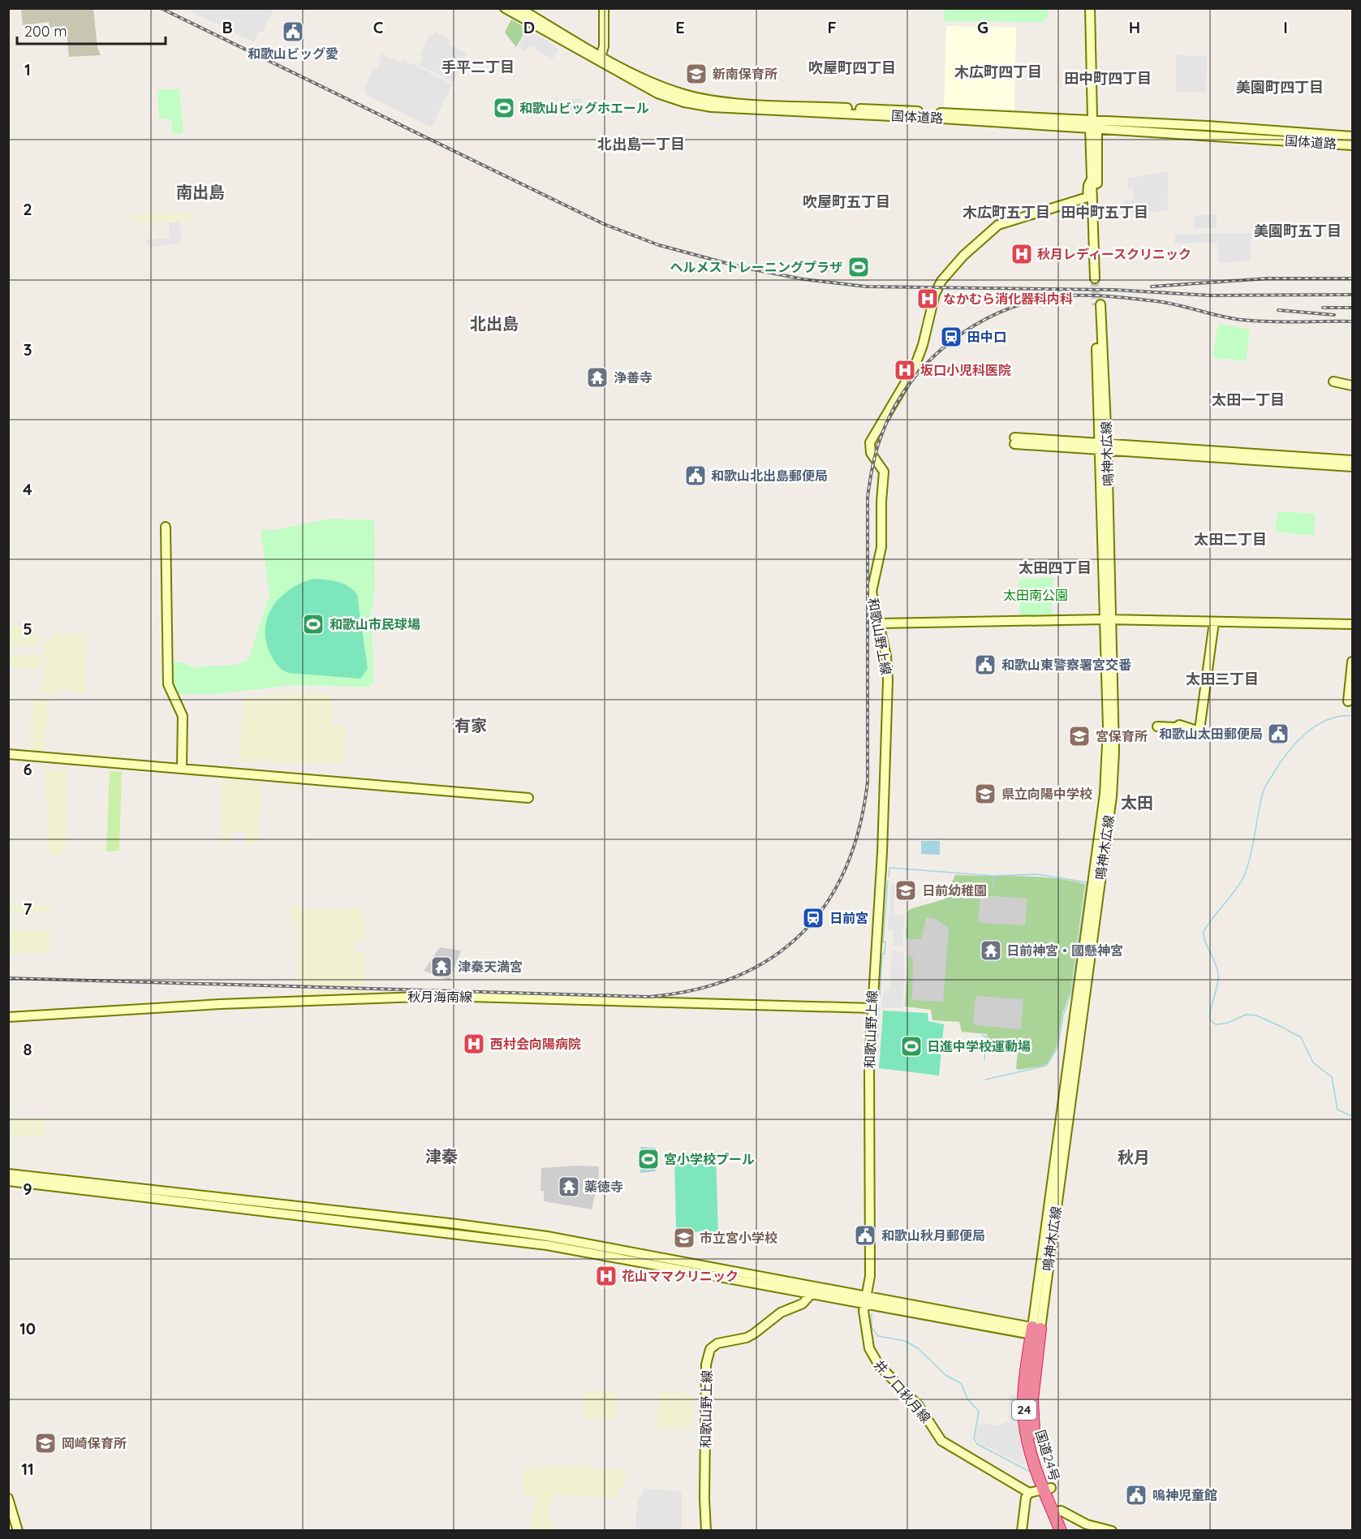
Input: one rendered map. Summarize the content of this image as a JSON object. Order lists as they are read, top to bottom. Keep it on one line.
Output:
{"streets":{"highway":["24","国道24号"],"street":["国体道路","鳴神木広線","和歌山野上線","秋月海南線","井ノ口秋月線"]},"crossings":[["国体道路","和歌山野上線"],["鳴神木広線","国道24号"],["和歌山野上線","秋月海南線"],["和歌山野上線","井ノ口秋月線"]],"districts":["手平二丁目","吹屋町四丁目","木広町四丁目","田中町四丁目","美園町四丁目","北出島一丁目","南出島","吹屋町五丁目","木広町五丁目","田中町五丁目","美園町五丁目","北出島","太田一丁目","太田二丁目","太田四丁目","太田三丁目","有家","太田","津秦","秋月"],"parks":["太田南公園"],"places":{"public building":["和歌山ビッグ愛","和歌山北出島郵便局","和歌山東警察署宮交番","和歌山太田郵便局","和歌山秋月郵便局","嗚神児童館"],"school or university":["新南保育所","宮保育所","県立向陽中学校","日前幼稚園","市立宮小学校","岡崎保育所"],"sports":["和歌山ビッグホエール","ヘルメス トレーニングプラザ","和歌山市民球場","日進中学校運動場","宮小学校プール"],"hospital":["秋月レディースクリニック","なかむら消化器科内科","坂口小児科医院","西村会向陽病院","花山ママクリニック"],"station":["田中口","日前宮"],"temple":["浄善寺","日前神宮・國懸神宮","津秦天満宮","薬徳寺"]},"scale_bar":"200 m","grid":{"columns":["B","C","D","E","F","G","H","I"],"rows":["1","2","3","4","5","6","7","8","9","10","11"]}}
